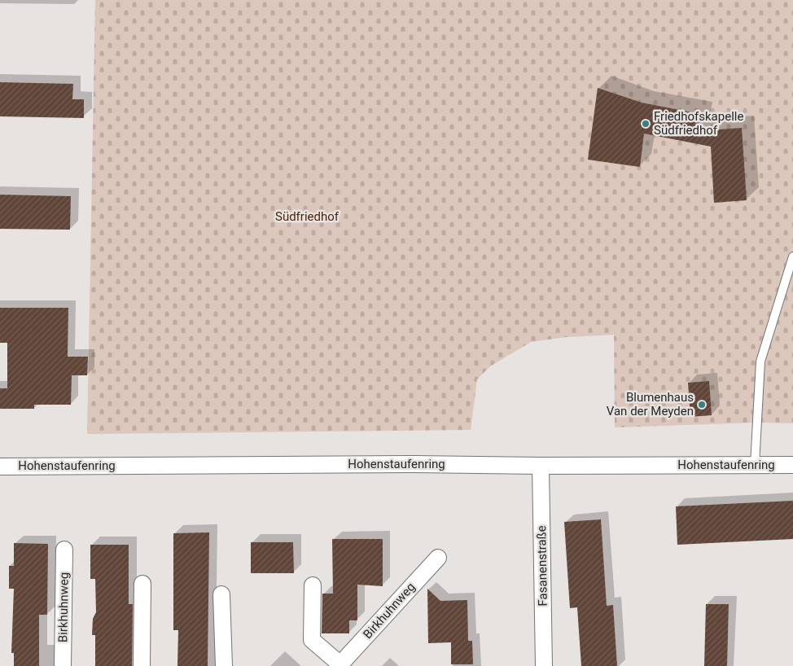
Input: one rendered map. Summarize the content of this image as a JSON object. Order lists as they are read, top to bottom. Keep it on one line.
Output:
{"streets":{"street":["Hohenstaufenring","Fasanenstraße","Birkhuhnweg"]},"crossings":[["Hohenstaufenring","Fasanenstraße"]],"parks":["Südfriedhof"],"places":["Friedhofskapelle Südfriedhof","Blumenhaus Van der Meyden"]}
